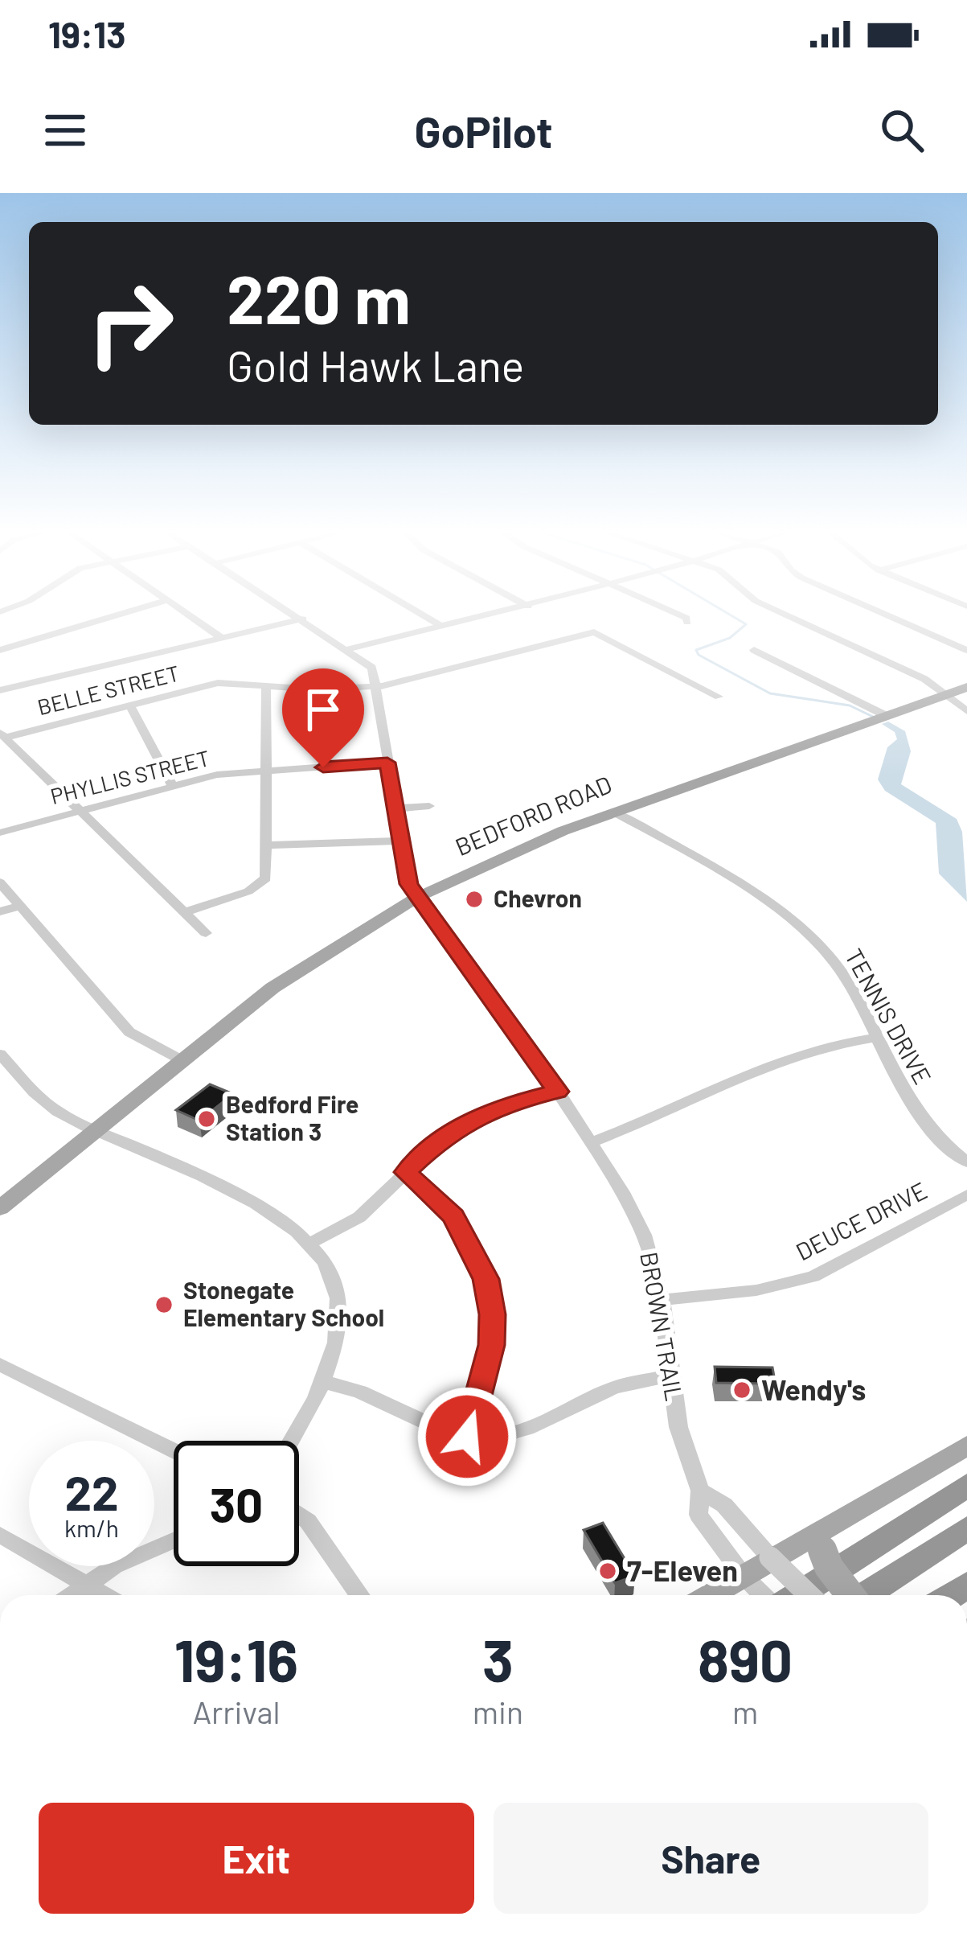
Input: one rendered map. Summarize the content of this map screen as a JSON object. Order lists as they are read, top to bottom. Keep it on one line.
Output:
{"streets":{"main road":["BEDFORD ROAD"],"street":["BELLE STREET","PHYLLIS STREET","TENNIS DRIVE","DEUCE DRIVE","BROWN TRAIL"]},"crossings":[["BELLE STREET","BROWN TRAIL"],["PHYLLIS STREET","BROWN TRAIL"],["BEDFORD ROAD","TENNIS DRIVE"],["BEDFORD ROAD","BROWN TRAIL"],["DEUCE DRIVE","BROWN TRAIL"]],"places":["Chevron","Bedford Fire Station 3","Stonegate Elementary School","Wendy's","7-Eleven"],"page":{"status":"19:13","header":"GoPilot","turn":["220 m","Gold Hawk Lane"],"speed":"22 km/h","limit":"30","eta":["19:16","Arrival","3","min","890","m"],"buttons":["Exit","Share"]}}
